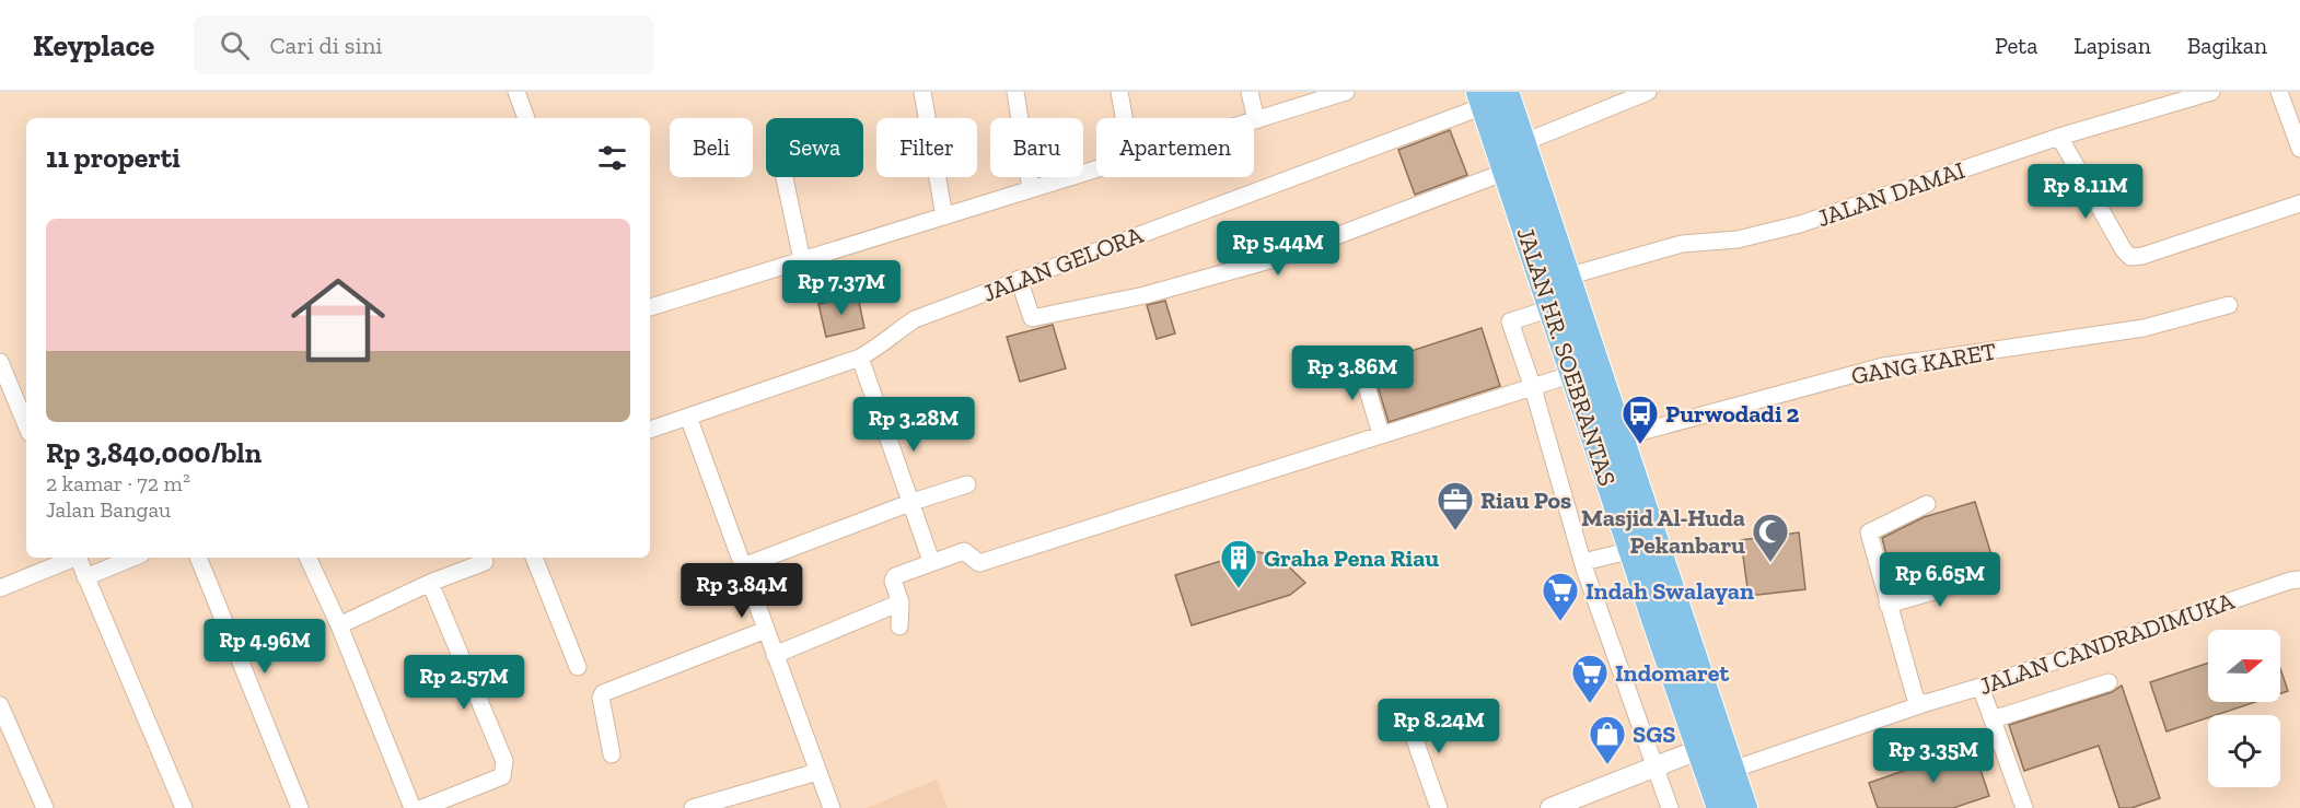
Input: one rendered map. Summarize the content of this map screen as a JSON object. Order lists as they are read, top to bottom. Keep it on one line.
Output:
{"streets":{"main road":["JALAN HR. SOEBRANTAS"],"street":["JALAN DAMAI","JALAN GELORA","GANG KARET","JALAN CANDRADIMUKA"]},"crossings":[["JALAN DAMAI","JALAN HR. SOEBRANTAS"],["JALAN GELORA","JALAN HR. SOEBRANTAS"],["JALAN HR. SOEBRANTAS","GANG KARET"],["JALAN HR. SOEBRANTAS","JALAN CANDRADIMUKA"]],"places":{"bus stop":["Purwodadi 2"],"office":["Riau Pos"],"mosque":["Masjid Al-Huda Pekanbaru"],"building":["Graha Pena Riau"],"supermarket":["Indah Swalayan","Indomaret"],"shop":["SGS"]},"north":"right","page":{"header":"Keyplace","search":"Cari di sini","nav":["Peta","Lapisan","Bagikan"],"chip":["Beli","Sewa","Filter","Baru","Apartemen"],"heading":"11 properti","price":["Rp 8.11M","Rp 5.44M","Rp 7.37M","Rp 3.86M","Rp 3.28M","Rp 6.65M","Rp 3.84M","Rp 4.96M","Rp 2.57M","Rp 8.24M","Rp 3.35M"],"list":[{"name":"Rp 3,840,000/bln","note":"2 kamar · 72 m² · Jalan Bangau"}]}}
